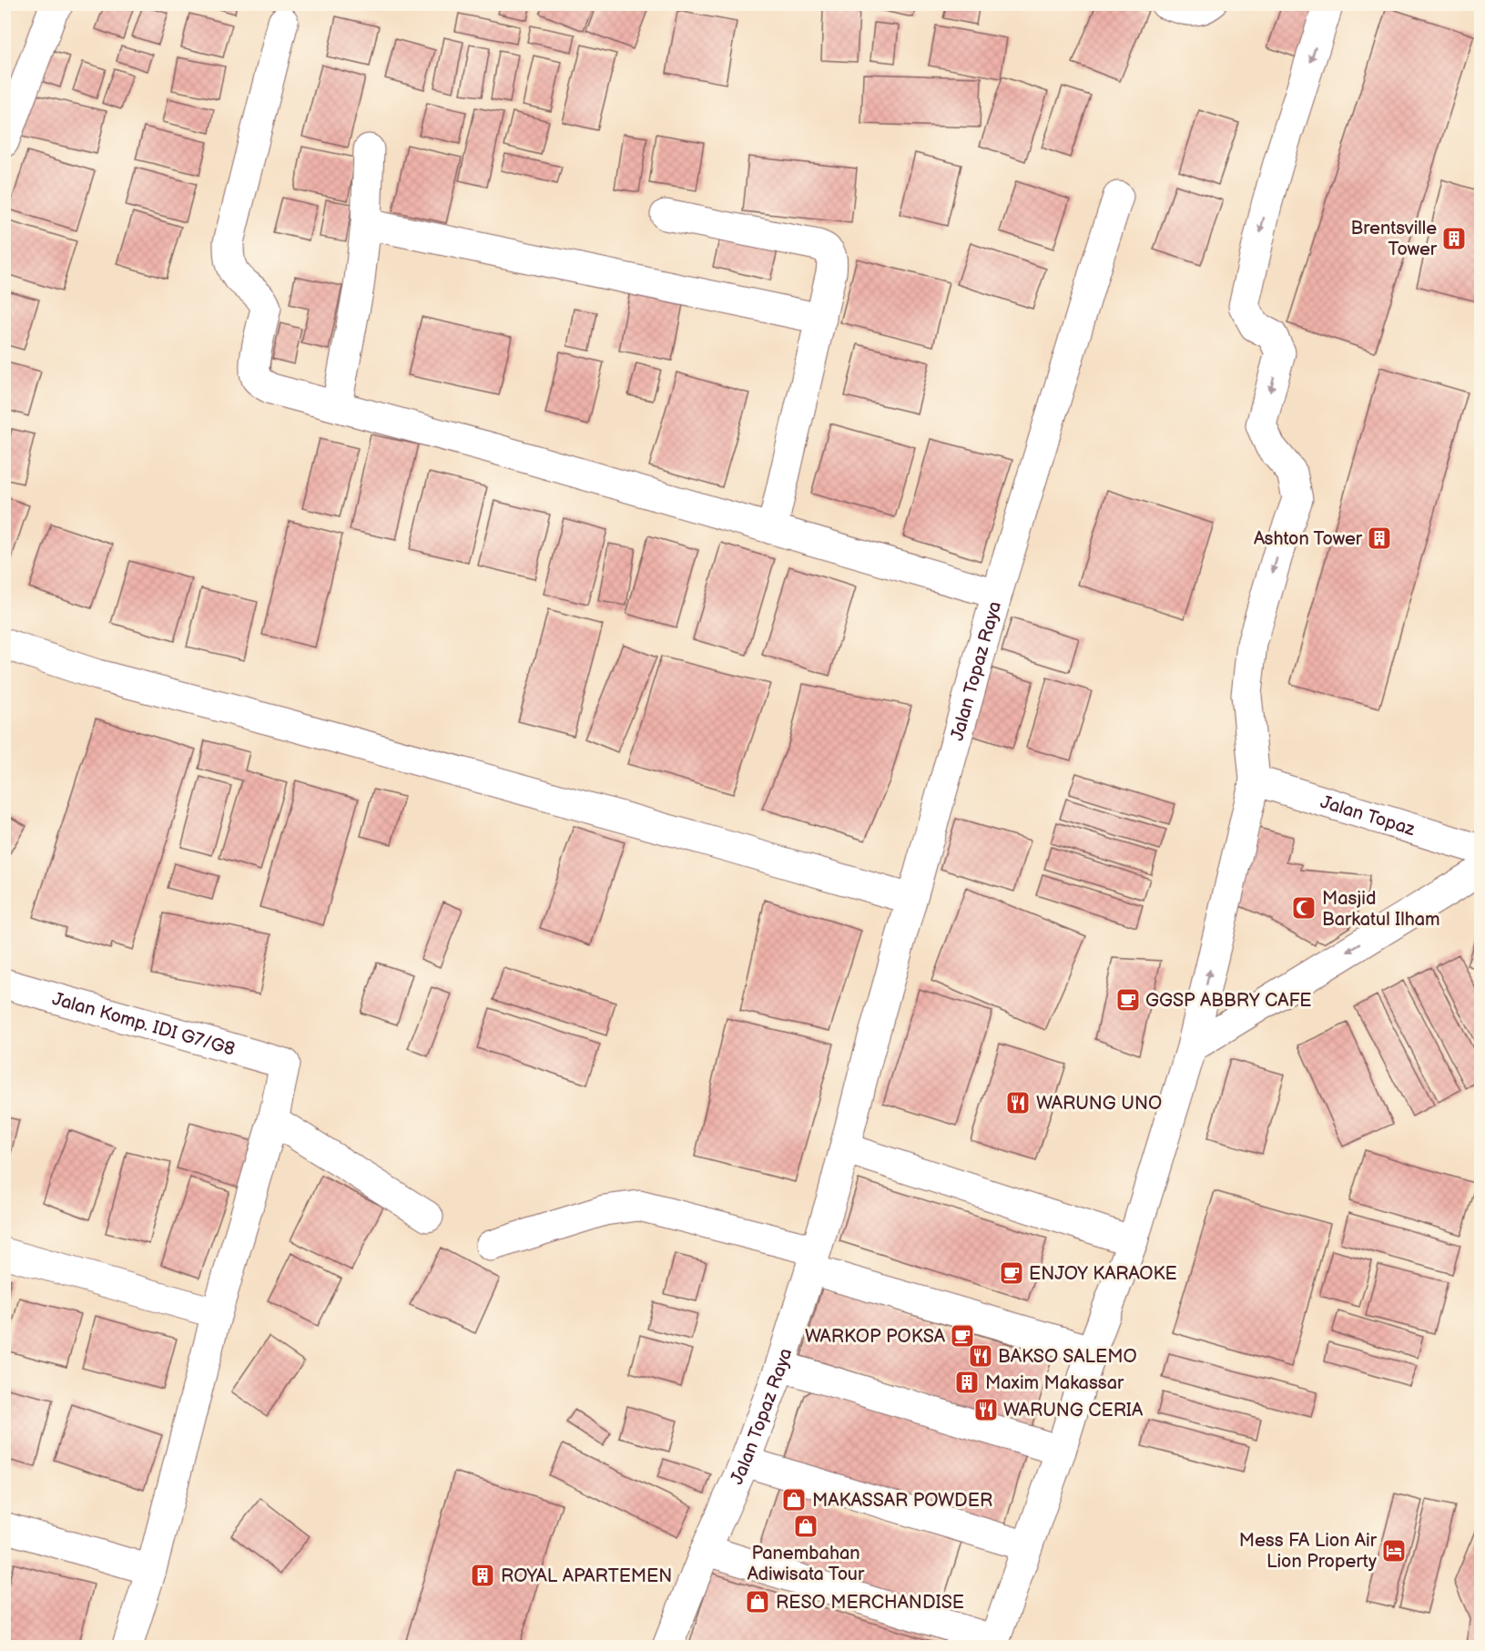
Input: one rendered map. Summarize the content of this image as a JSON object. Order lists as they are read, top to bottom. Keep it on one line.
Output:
{"streets":{"street":["Jalan Topaz Raya","Jalan Topaz","Jalan Komp. IDI G7/G8"]},"places":{"building":["Brentsville Tower","Ashton Tower","Maxim Makassar","ROYAL APARTEMEN"],"mosque":["Masjid Barkatul Ilham"],"cafe":["GGSP ABBRY CAFE","ENJOY KARAOKE","WARKOP POKSA"],"restaurant":["WARUNG UNO","BAKSO SALEMO","WARUNG CERIA"],"shop":["MAKASSAR POWDER","Panembahan Adiwisata Tour","RESO MERCHANDISE"],"hotel":["Mess FA Lion Air Lion Property"]}}
